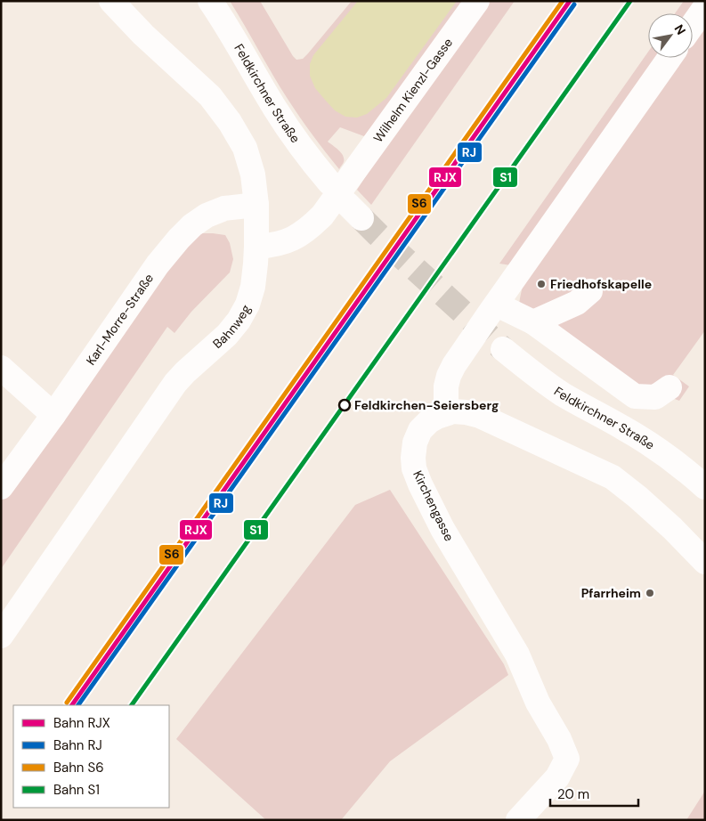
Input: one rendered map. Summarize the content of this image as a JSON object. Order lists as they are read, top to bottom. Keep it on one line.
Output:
{"streets":{"street":["Wilhelm Kienzl-Gasse","Feldkirchner Straße","Karl-Morre-Straße","Bahnweg","Kirchengasse"]},"crossings":[["Wilhelm Kienzl-Gasse","Feldkirchner Straße"],["Wilhelm Kienzl-Gasse","Bahnweg"],["Karl-Morre-Straße","Bahnweg"]],"places":["Friedhofskapelle","Feldkirchen-Seiersberg","Pfarrheim"],"lines":["rail line RJX","rail line S6","rail line S1","rail line RJ"],"legend":["Bahn RJX","Bahn RJ","Bahn S6","Bahn S1"],"scale_bar":"20 m","north":"top right"}
